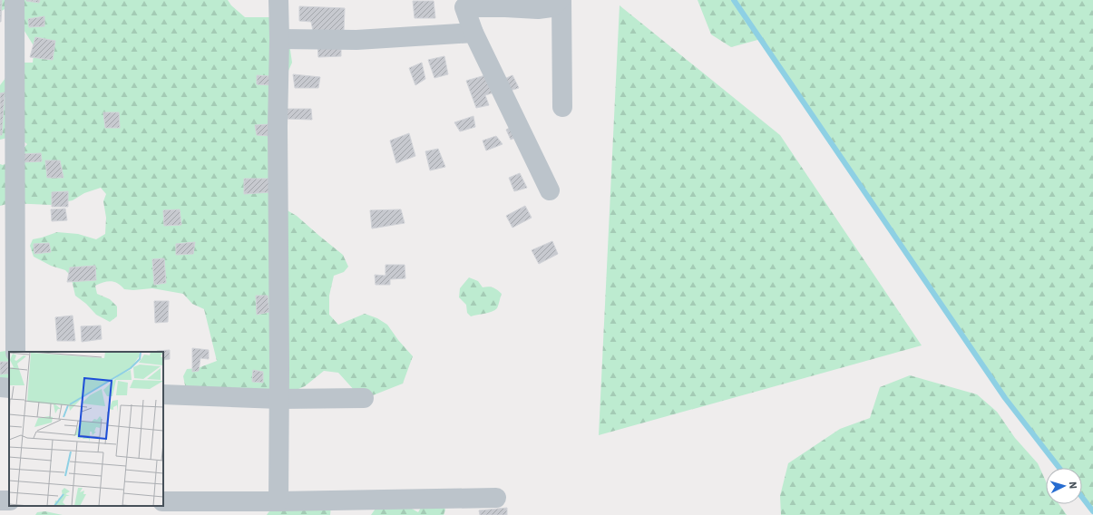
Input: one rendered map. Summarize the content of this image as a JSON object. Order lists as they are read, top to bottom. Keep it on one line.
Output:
{"north":"right"}
